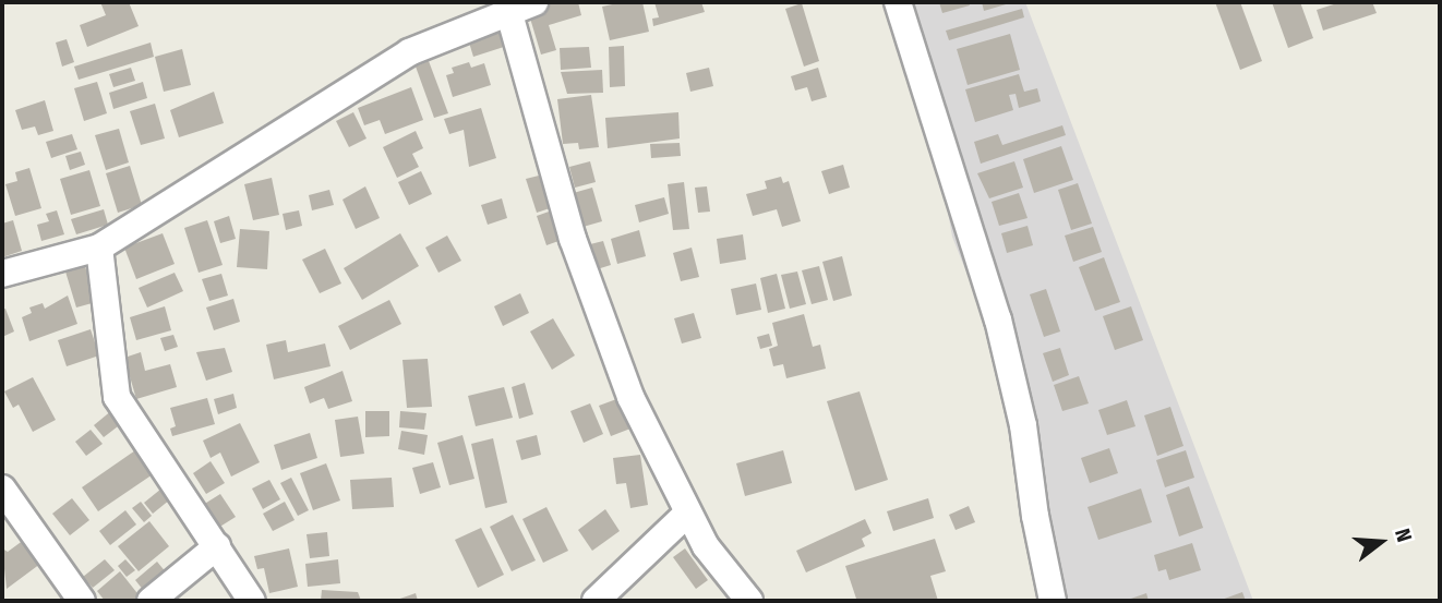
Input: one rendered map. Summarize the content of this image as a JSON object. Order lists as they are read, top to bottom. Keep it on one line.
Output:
{"north":"right"}
